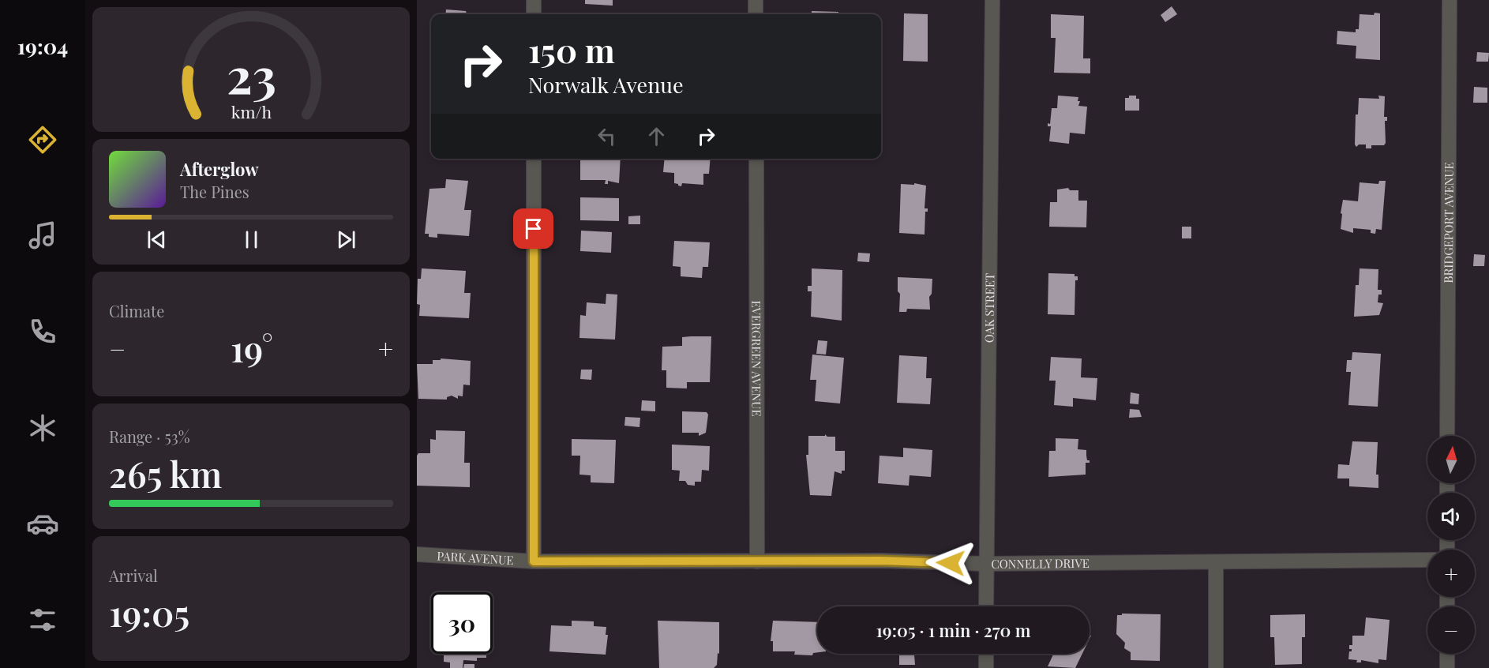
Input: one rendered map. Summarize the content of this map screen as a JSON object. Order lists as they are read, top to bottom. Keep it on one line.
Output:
{"streets":{"street":["BRIDGEPORT AVENUE","OAK STREET","EVERGREEN AVENUE","PARK AVENUE","CONNELLY DRIVE"]},"crossings":[["OAK STREET","CONNELLY DRIVE"],["EVERGREEN AVENUE","CONNELLY DRIVE"],["PARK AVENUE","CONNELLY DRIVE"]],"north":"top","page":{"tabs":"19:04","turn":["150 m","Norwalk Avenue"],"song":["Afterglow","The Pines"],"tile":["Climate",["Range · 53%","265 km"],["Arrival","19:05"]],"heat":["−","19°","+"],"map_buttons":["+","−"],"limit":"30","trip":"19:05 · 1 min · 270 m","gauge":["23","km/h"]}}
